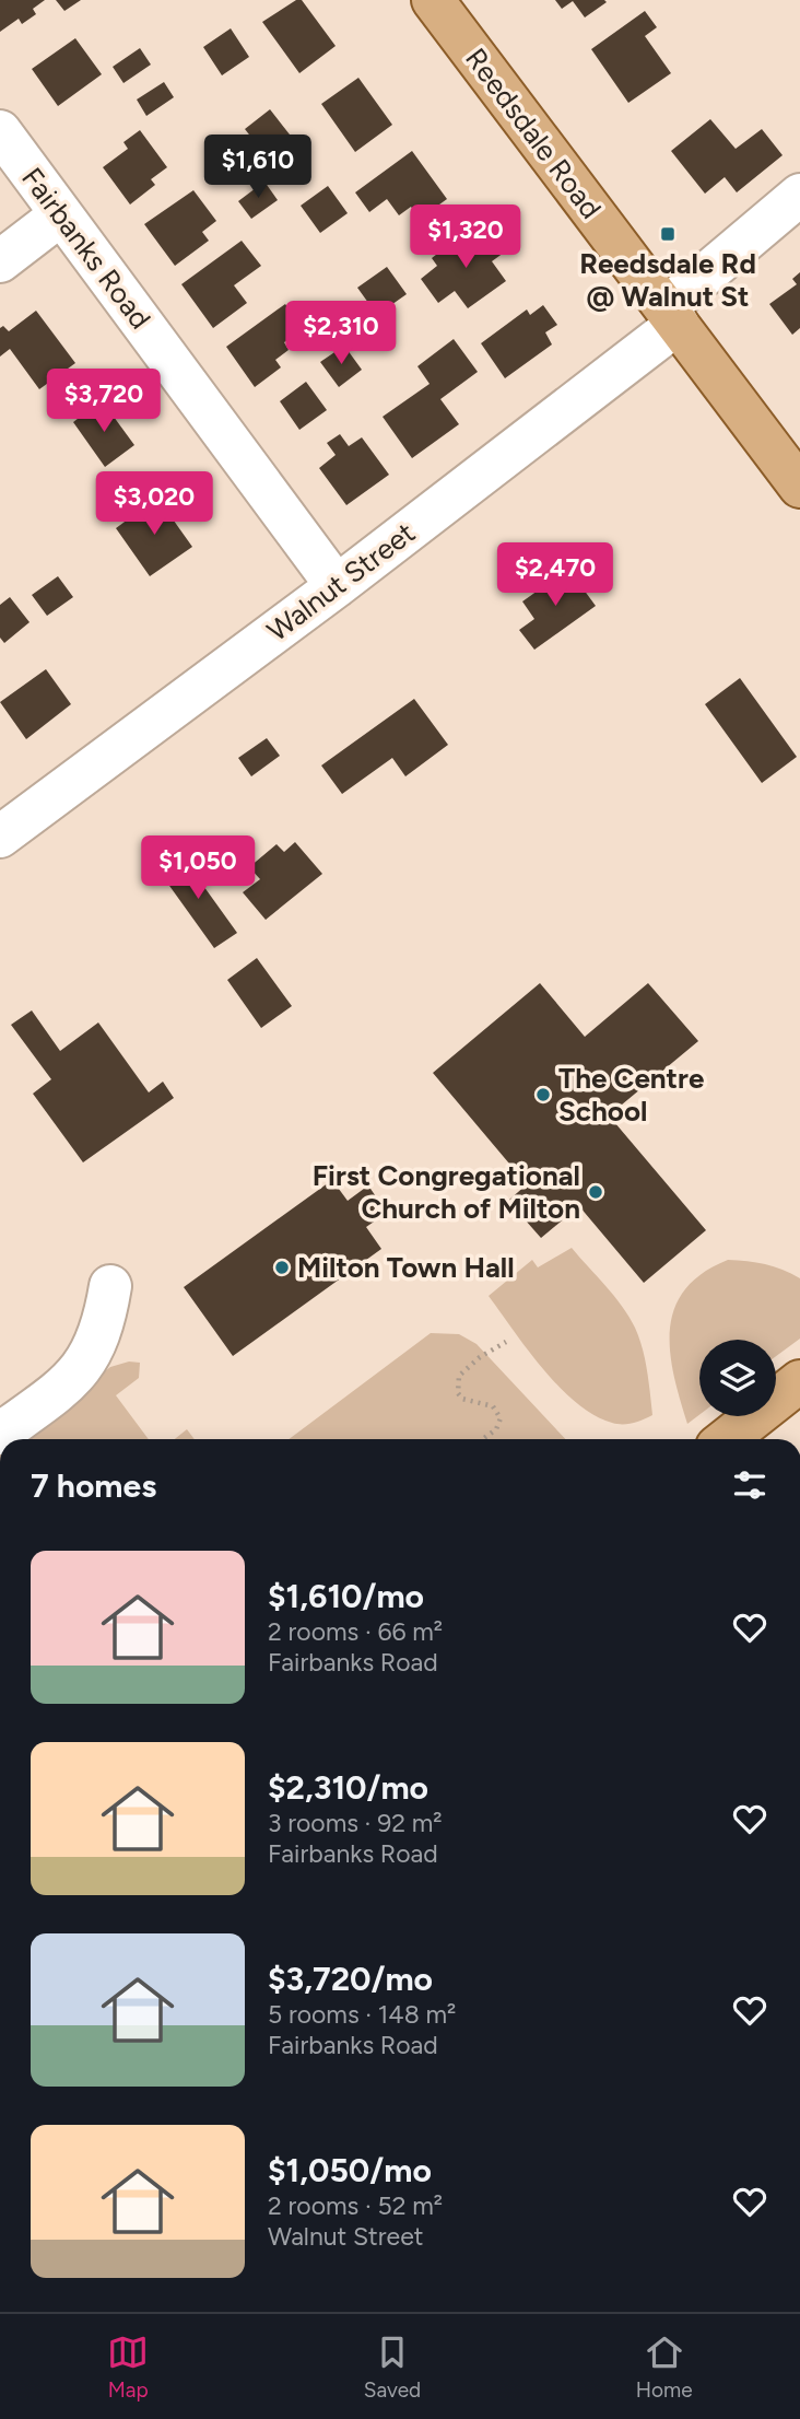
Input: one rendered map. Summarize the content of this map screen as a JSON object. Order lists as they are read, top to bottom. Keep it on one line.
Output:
{"streets":{"main road":["Reedsdale Road"],"street":["Fairbanks Road","Walnut Street"]},"crossings":[["Reedsdale Road","Walnut Street"],["Fairbanks Road","Walnut Street"]],"places":{"transit":["Reedsdale Rd @ Walnut St"],"other":["The Centre School","First Congregational Church of Milton","Milton Town Hall"]},"page":{"price":["$1,610","$1,320","$2,310","$3,720","$3,020","$2,470","$1,050"],"heading":"7 homes","list":[{"name":"$1,610/mo","note":"2 rooms · 66 m² · Fairbanks Road"},{"name":"$2,310/mo","note":"3 rooms · 92 m² · Fairbanks Road"},{"name":"$3,720/mo","note":"5 rooms · 148 m² · Fairbanks Road"},{"name":"$1,050/mo","note":"2 rooms · 52 m² · Walnut Street"}],"tabs":["Map","Saved","Home"]}}
